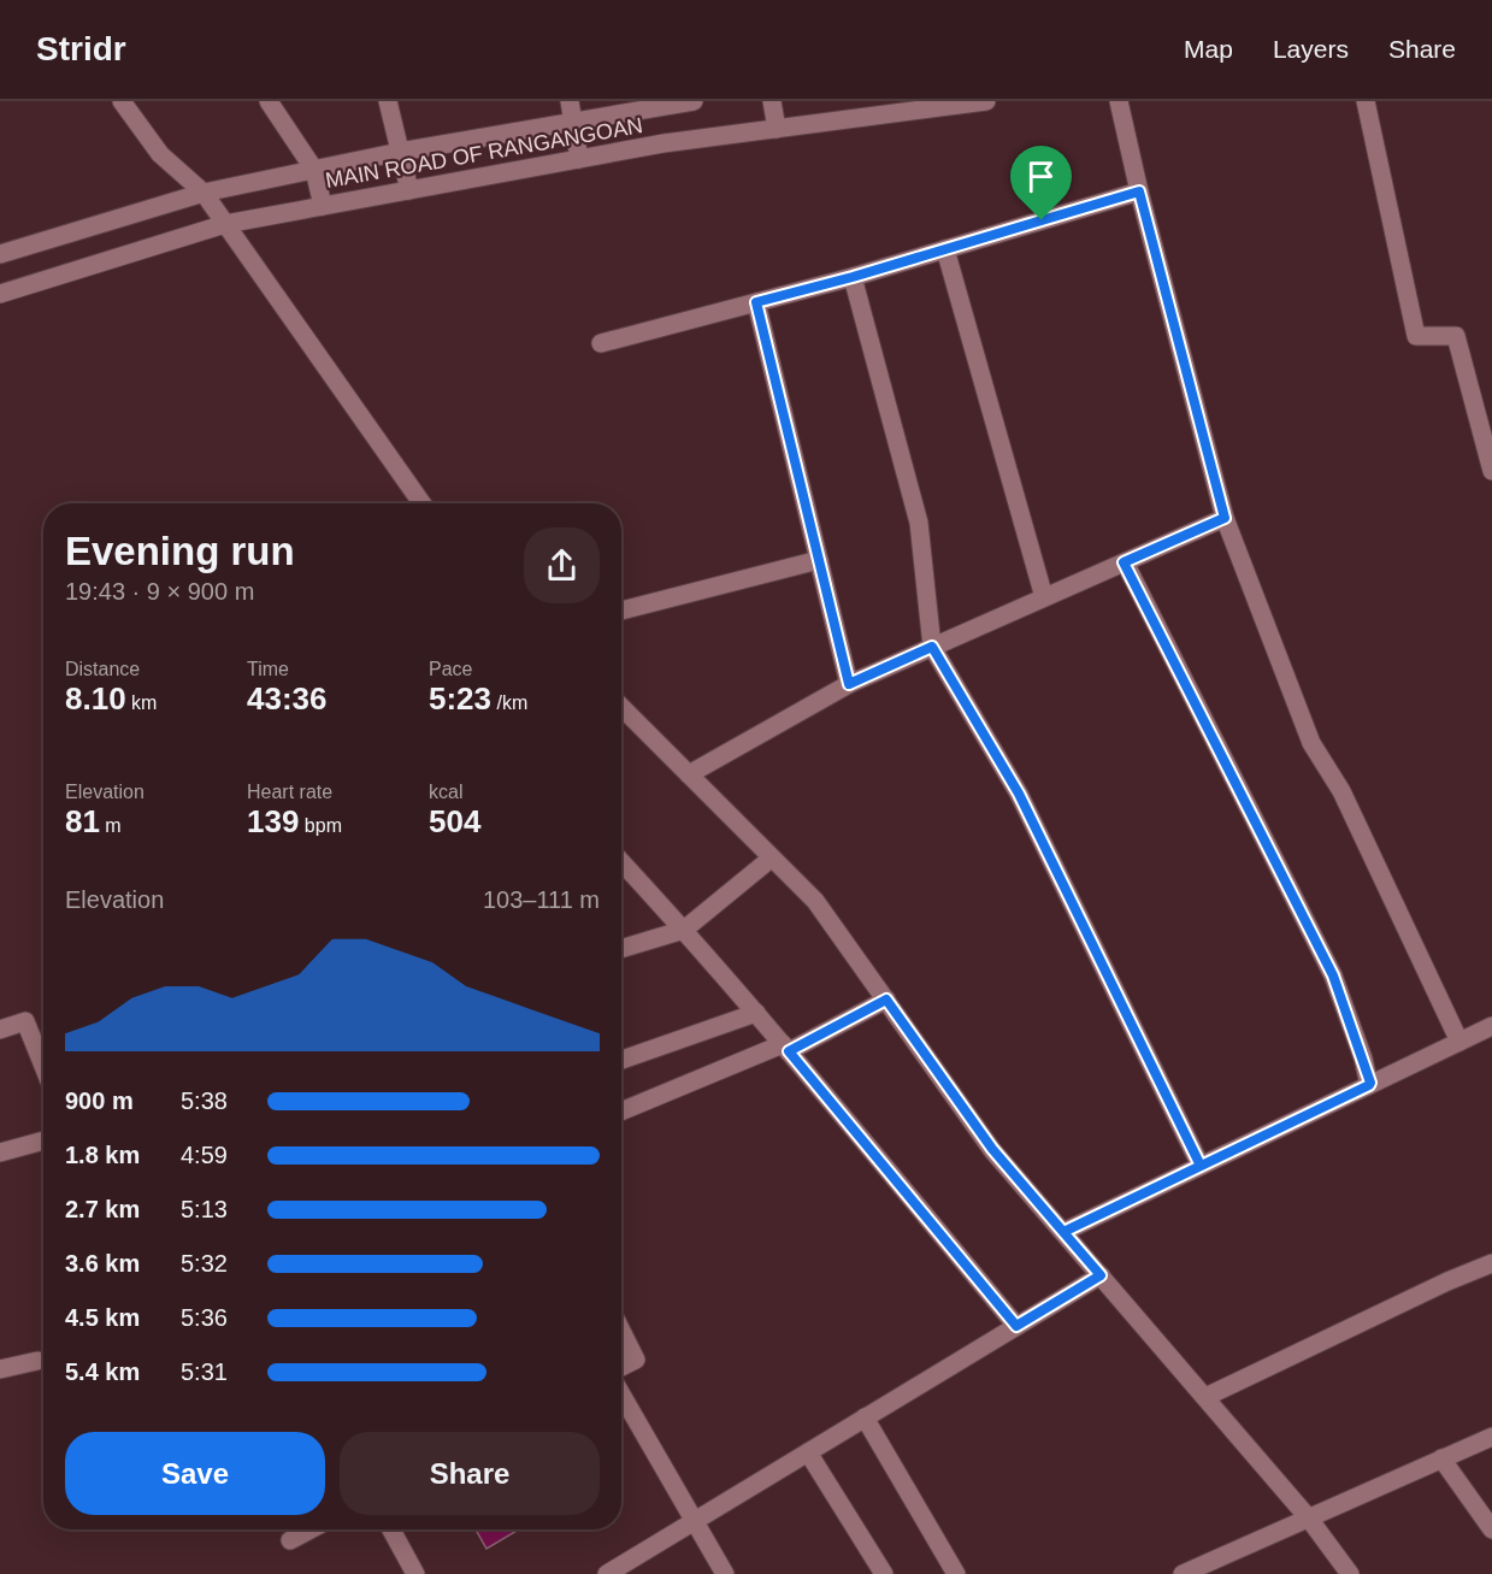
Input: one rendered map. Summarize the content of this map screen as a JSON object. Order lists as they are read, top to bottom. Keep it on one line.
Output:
{"streets":{"street":["MAIN ROAD OF RANGANGOAN"]},"page":{"header":"Stridr","nav":["Map","Layers","Share"],"heading":["Evening run","19:43 · 9 × 900 m"],"stats":[["Distance","8.10 km"],["Time","43:36"],["Pace","5:23 /km"],["Elevation","81 m"],["Heart rate","139 bpm"],["kcal","504"]],"chart":["Elevation","103–111 m"],"list":[{"name":"900 m","note":"5:38"},{"name":"1.8 km","note":"4:59"},{"name":"2.7 km","note":"5:13"},{"name":"3.6 km","note":"5:32"},{"name":"4.5 km","note":"5:36"},{"name":"5.4 km","note":"5:31"}],"buttons":["Save","Share"]}}
